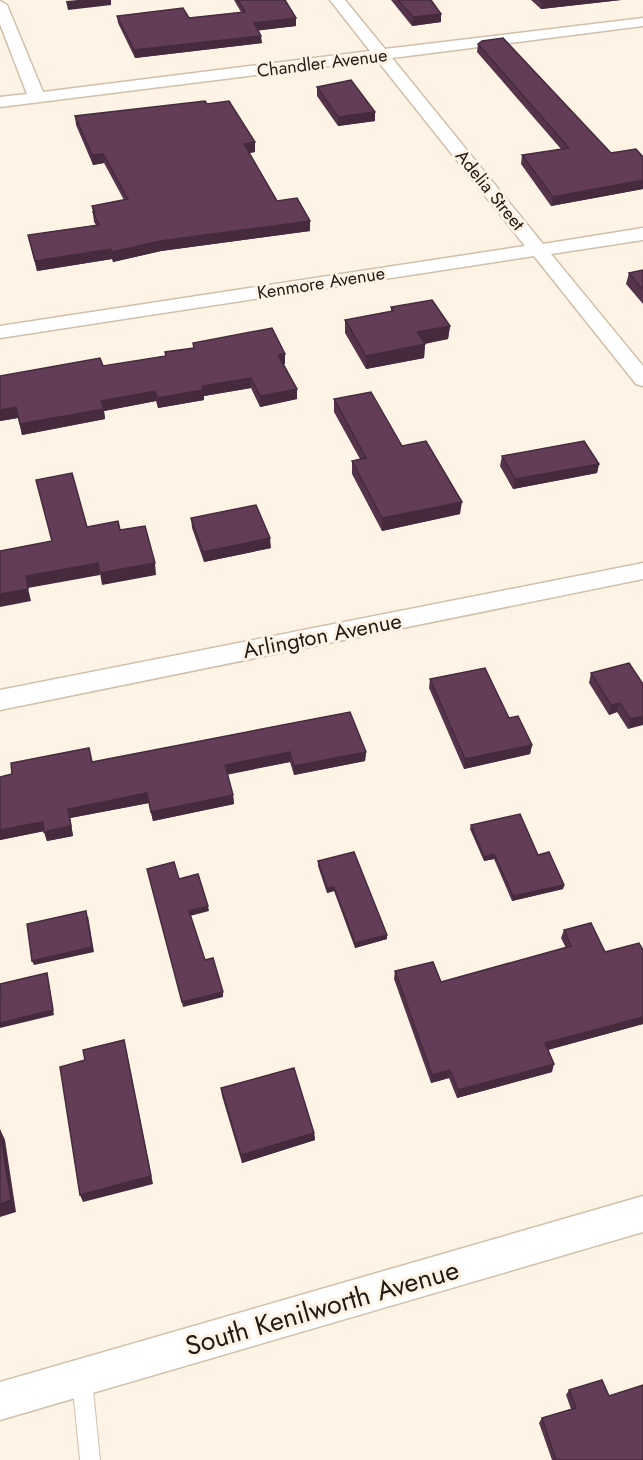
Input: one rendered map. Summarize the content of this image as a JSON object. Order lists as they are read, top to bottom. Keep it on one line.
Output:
{"streets":{"street":["Chandler Avenue","Adelia Street","Kenmore Avenue","Arlington Avenue","South Kenilworth Avenue"]},"crossings":[["Chandler Avenue","Adelia Street"],["Adelia Street","Kenmore Avenue"]]}
